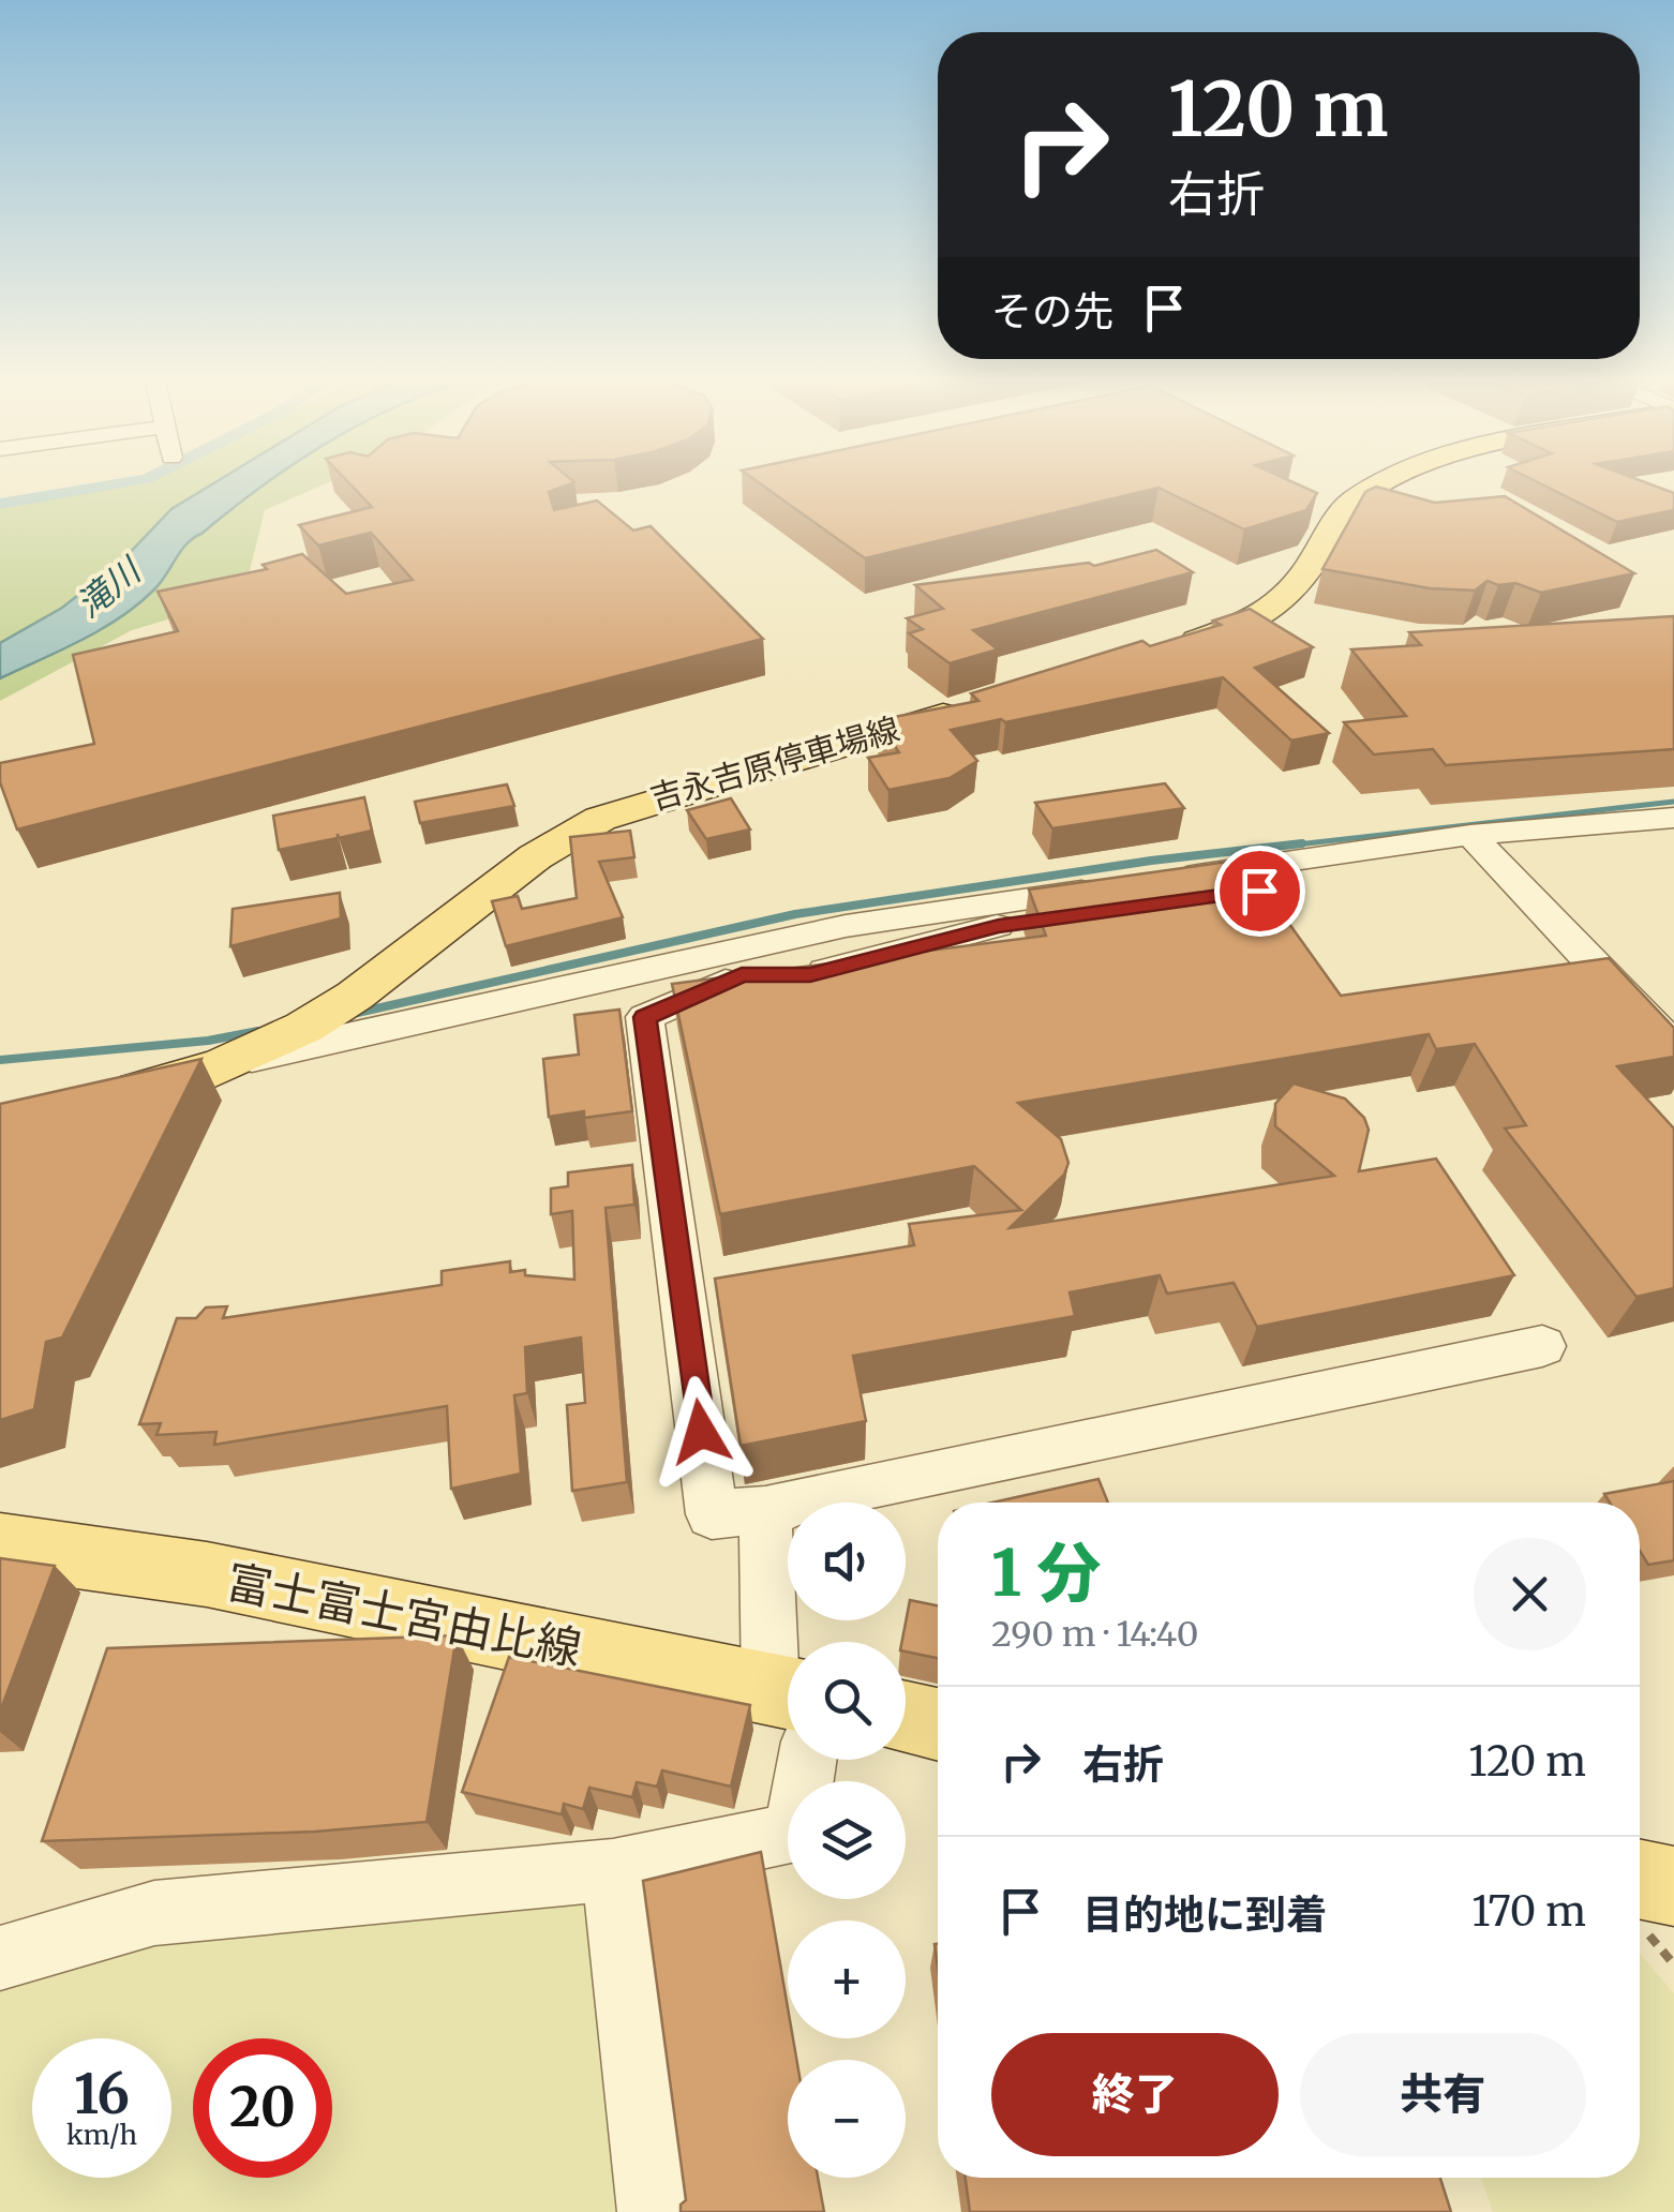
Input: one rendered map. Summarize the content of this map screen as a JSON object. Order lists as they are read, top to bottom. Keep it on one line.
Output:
{"streets":{"main road":["吉永吉原停車場線","富士富士宮由比線"]},"water":["滝川"],"page":{"turn":["120 m","右折"],"then":"その先","map_buttons":["+","−"],"heading":["1 分","290 m · 14:40"],"list":[{"name":"右折","value":"120 m"},{"name":"目的地に到着","value":"170 m"}],"buttons":["終了","共有"],"speed":"16 km/h","limit":"20"}}
